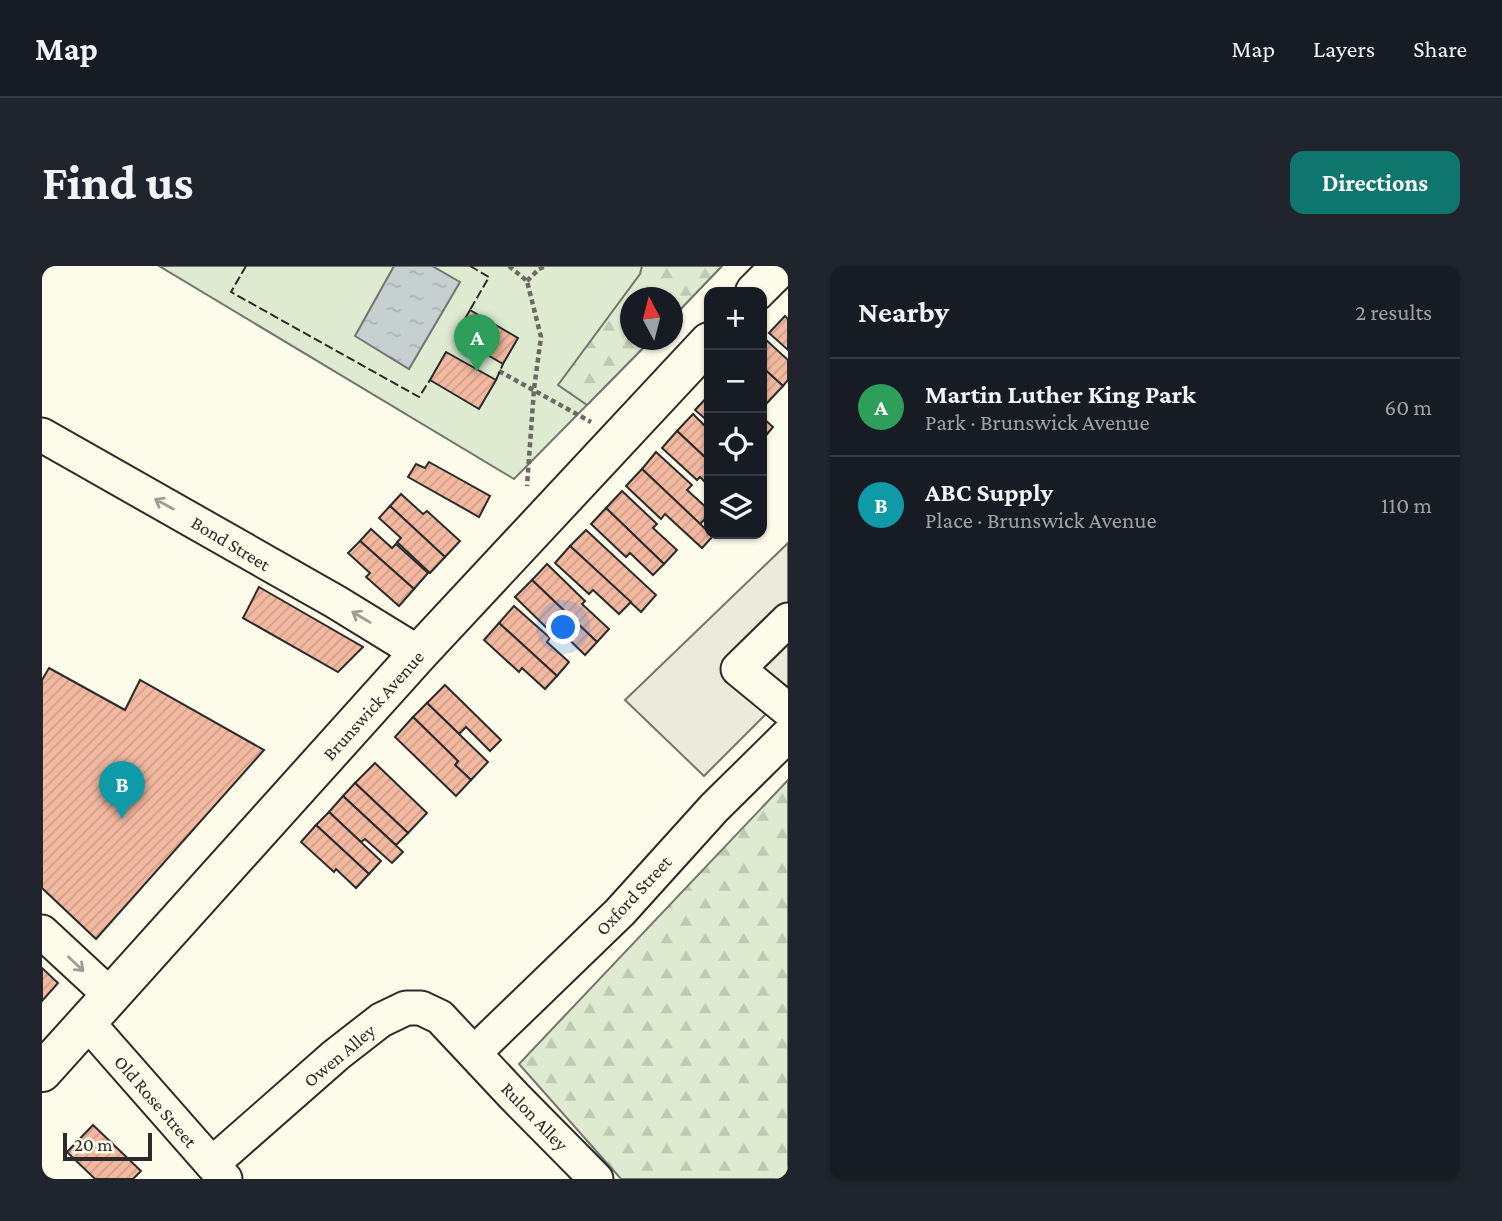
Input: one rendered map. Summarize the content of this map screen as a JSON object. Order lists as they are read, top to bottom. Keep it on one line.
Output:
{"streets":{"main road":["Brunswick Avenue"],"street":["Bond Street","Oxford Street","Owen Alley","Old Rose Street","Rulon Alley"]},"crossings":[["Bond Street","Brunswick Avenue"],["Brunswick Avenue","Old Rose Street"],["Oxford Street","Owen Alley"],["Oxford Street","Rulon Alley"],["Owen Alley","Old Rose Street"],["Owen Alley","Rulon Alley"]],"one_way":["Bond Street"],"scale_bar":"20 m","north":"top","page":{"header":"Map","nav":["Map","Layers","Share"],"buttons":"Directions","title":"Find us","heading":["Nearby","2 results"],"map_buttons":["+","−"],"pins":["A","B"],"list":[{"mark":"A","name":"Martin Luther King Park","note":"Park · Brunswick Avenue","value":"60 m"},{"mark":"B","name":"ABC Supply","note":"Place · Brunswick Avenue","value":"110 m"}],"scale":"20 m"}}
